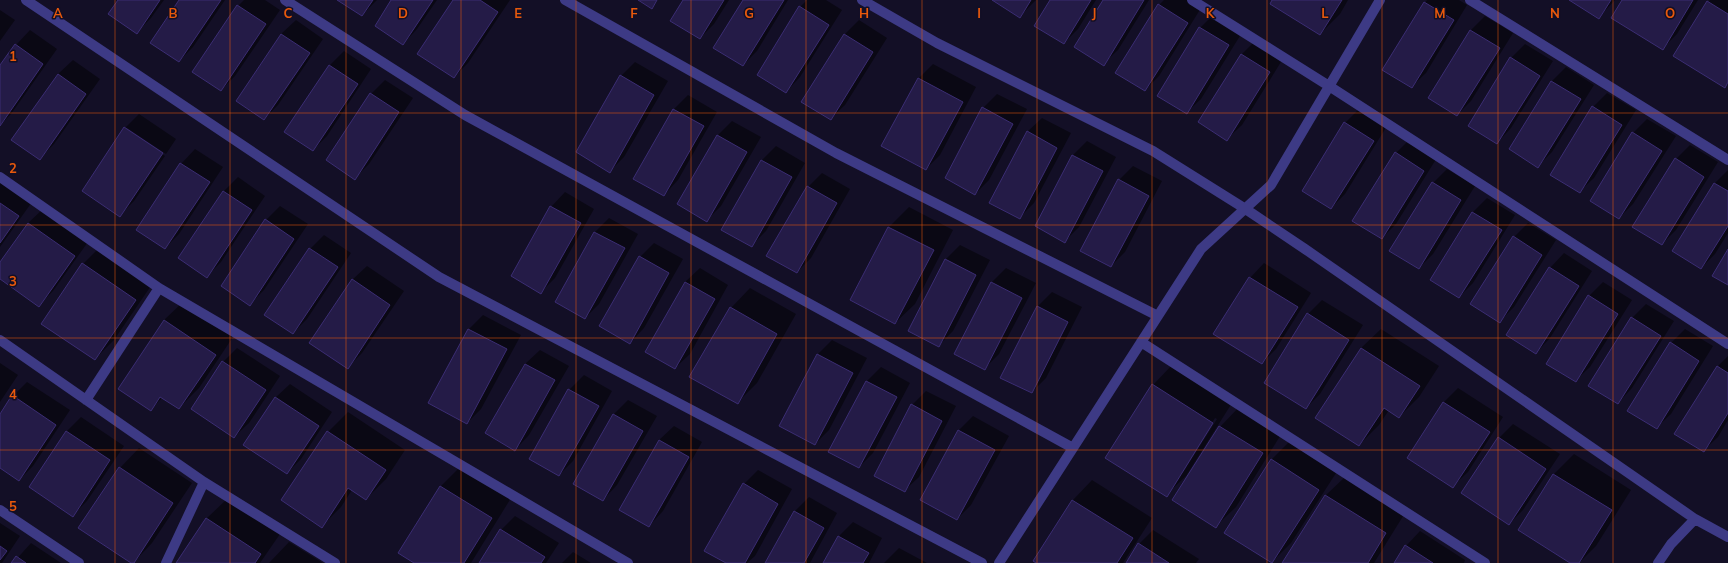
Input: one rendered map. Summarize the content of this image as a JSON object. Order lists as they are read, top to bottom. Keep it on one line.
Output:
{"grid":{"columns":["A","B","C","D","E","F","G","H","I","J","K","L","M","N","O"],"rows":["1","2","3","4","5"]}}
